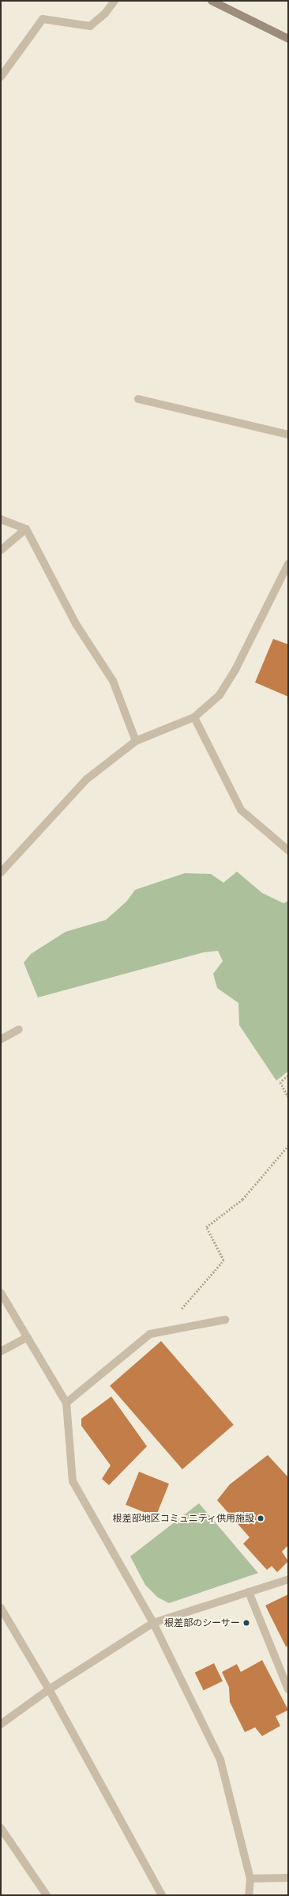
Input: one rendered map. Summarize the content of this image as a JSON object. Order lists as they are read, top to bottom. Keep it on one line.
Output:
{"places":["根差部地区コミュニティ供用施設","根差部のシーサー"]}
